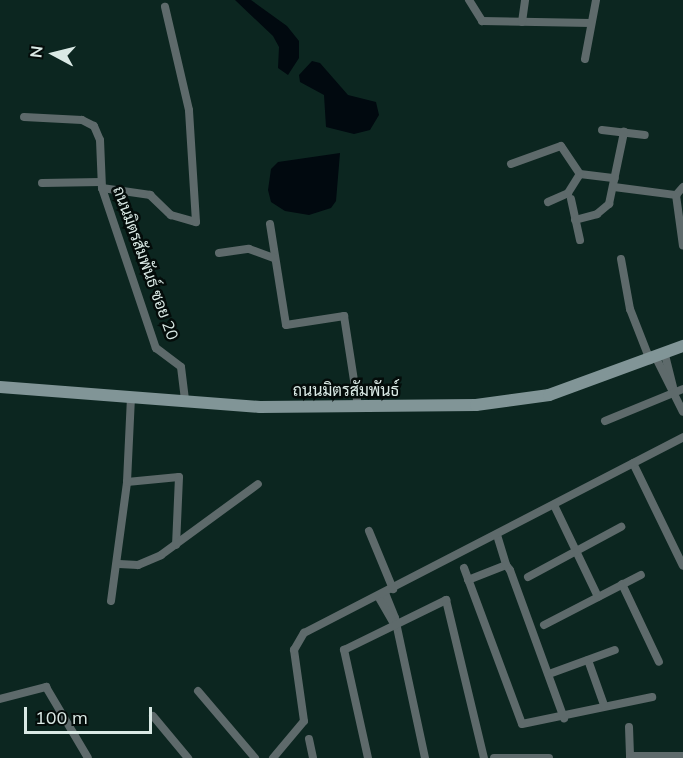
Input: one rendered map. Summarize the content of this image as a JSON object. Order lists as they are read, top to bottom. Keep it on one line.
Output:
{"streets":{"street":["ถนนมิตรสัมพันธ์ ซอย 20","ถนนมิตรสัมพันธ์"]},"crossings":[["ถนนมิตรสัมพันธ์ ซอย 20","ถนนมิตรสัมพันธ์"]],"scale_bar":"100 m","north":"left"}
